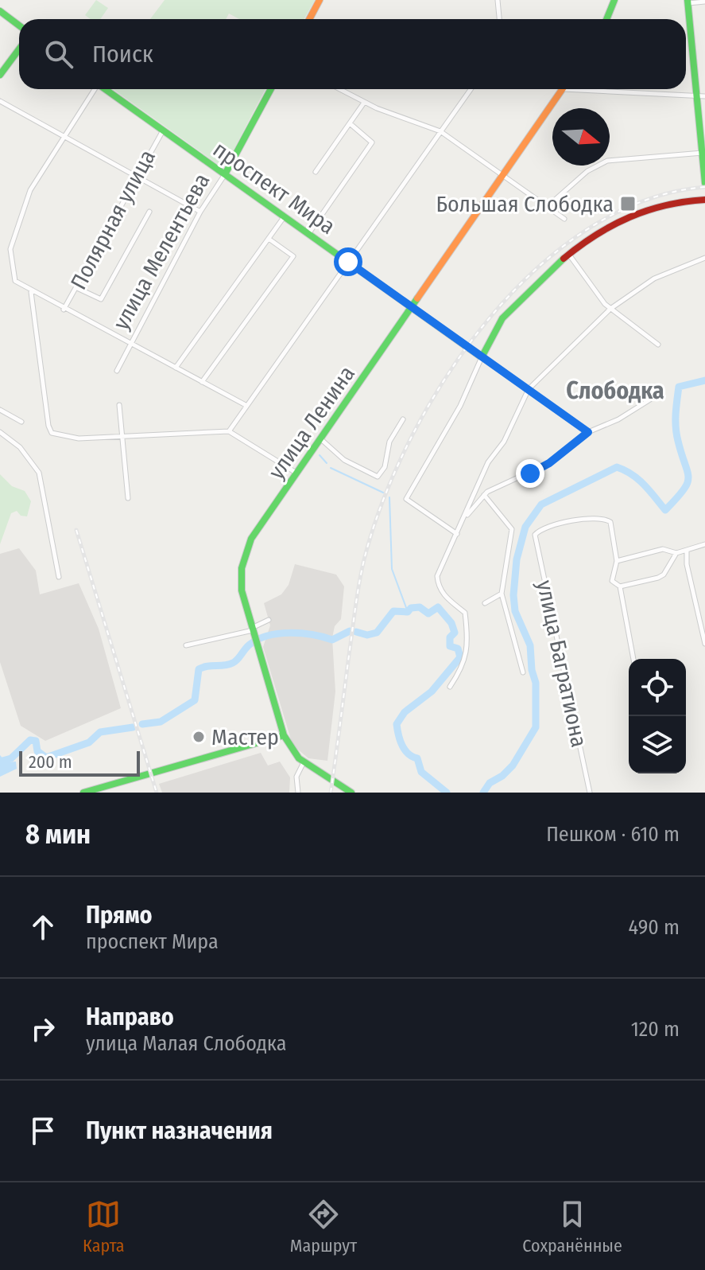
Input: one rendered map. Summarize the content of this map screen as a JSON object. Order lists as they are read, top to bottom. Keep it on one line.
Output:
{"streets":{"main road":["проспект Мира","улица Мелентьева","улица Ленина"],"street":["Полярная улица","улица Багратиона"]},"crossings":[["проспект Мира","Полярная улица"],["проспект Мира","улица Мелентьева"],["проспект Мира","улица Ленина"]],"districts":["Слободка"],"places":{"transit":["Большая Слободка"],"other":["Мастер"]},"scale_bar":"200 m","north":"right","page":{"search":"Поиск","scale":"200 m","heading":["8 мин","Пешком · 610 m"],"list":[["Прямо","проспект Мира","490 m"],["Направо","улица Малая Слободка","120 m"],"Пункт назначения"],"nav":["Карта","Маршрут","Сохранённые"]}}
